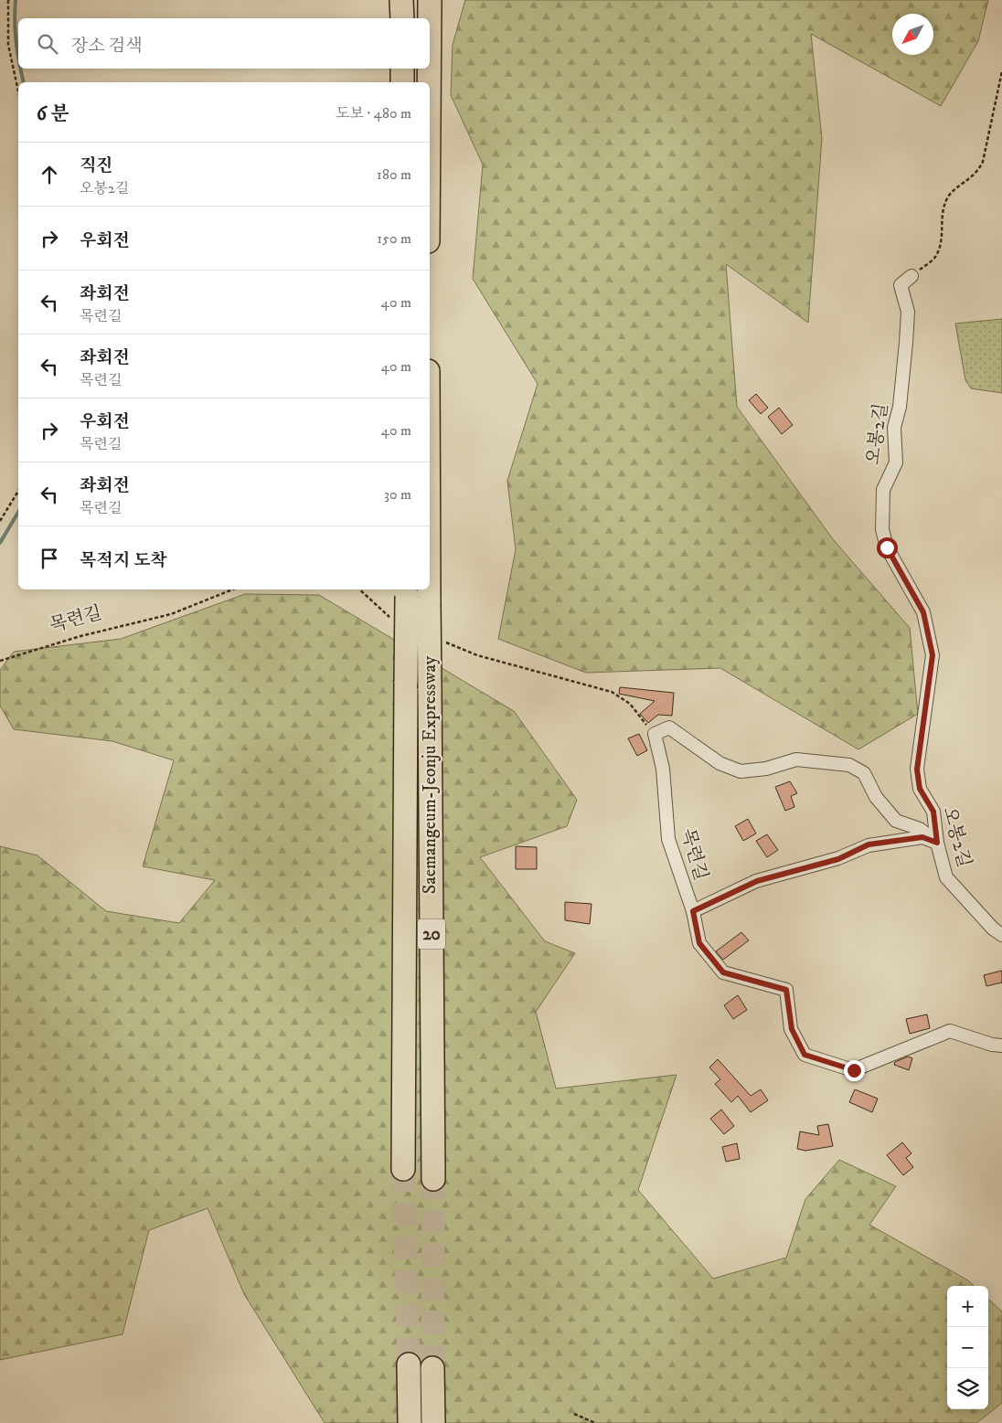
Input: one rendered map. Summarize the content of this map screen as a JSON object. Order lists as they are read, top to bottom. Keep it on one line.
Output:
{"streets":{"highway":["Saemangeum-Jeonju Expressway","20"],"street":["오봉2길","목련길"]},"north":"bottom left","page":{"search":"장소 검색","heading":["6 분","도보 · 480 m"],"list":[["직진","오봉2길","180 m"],["우회전","150 m"],["좌회전","목련길","40 m"],["좌회전","목련길","40 m"],["우회전","목련길","40 m"],["좌회전","목련길","30 m"],"목적지 도착"],"map_buttons":["+","−"]}}
